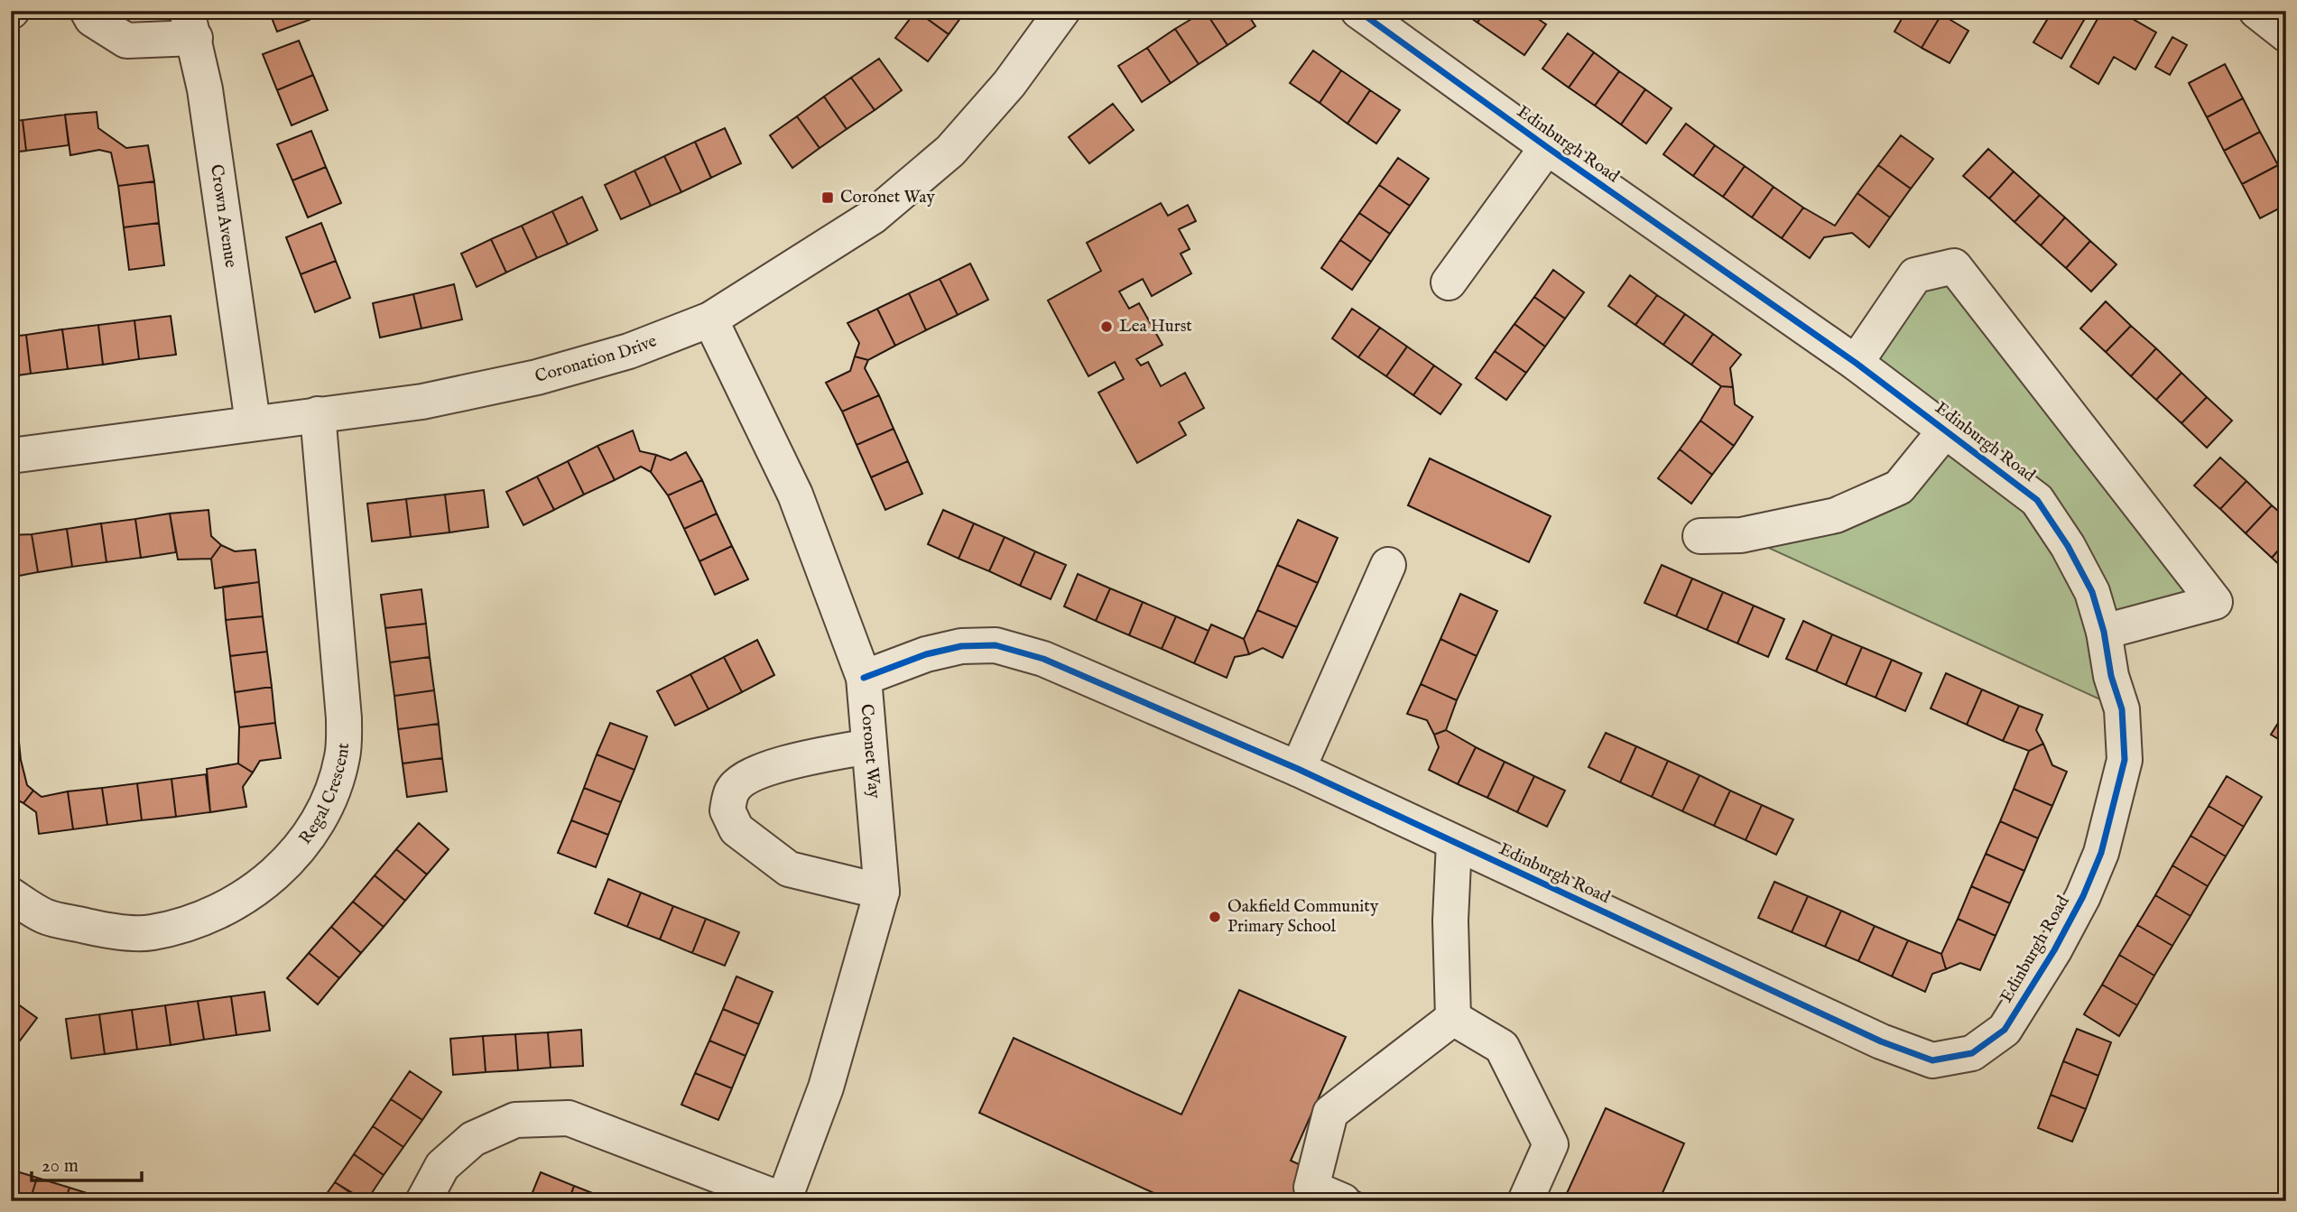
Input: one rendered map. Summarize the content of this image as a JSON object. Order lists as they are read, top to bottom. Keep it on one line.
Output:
{"streets":{"street":["Edinburgh Road","Crown Avenue","Coronation Drive","Coronet Way","Regal Crescent"]},"crossings":[["Edinburgh Road","Coronet Way"],["Crown Avenue","Coronation Drive"],["Coronation Drive","Coronet Way"],["Coronation Drive","Regal Crescent"]],"places":{"transit":["Coronet Way"],"other":["Lea Hurst","Oakfield Community Primary School"]},"scale_bar":"20 m"}
